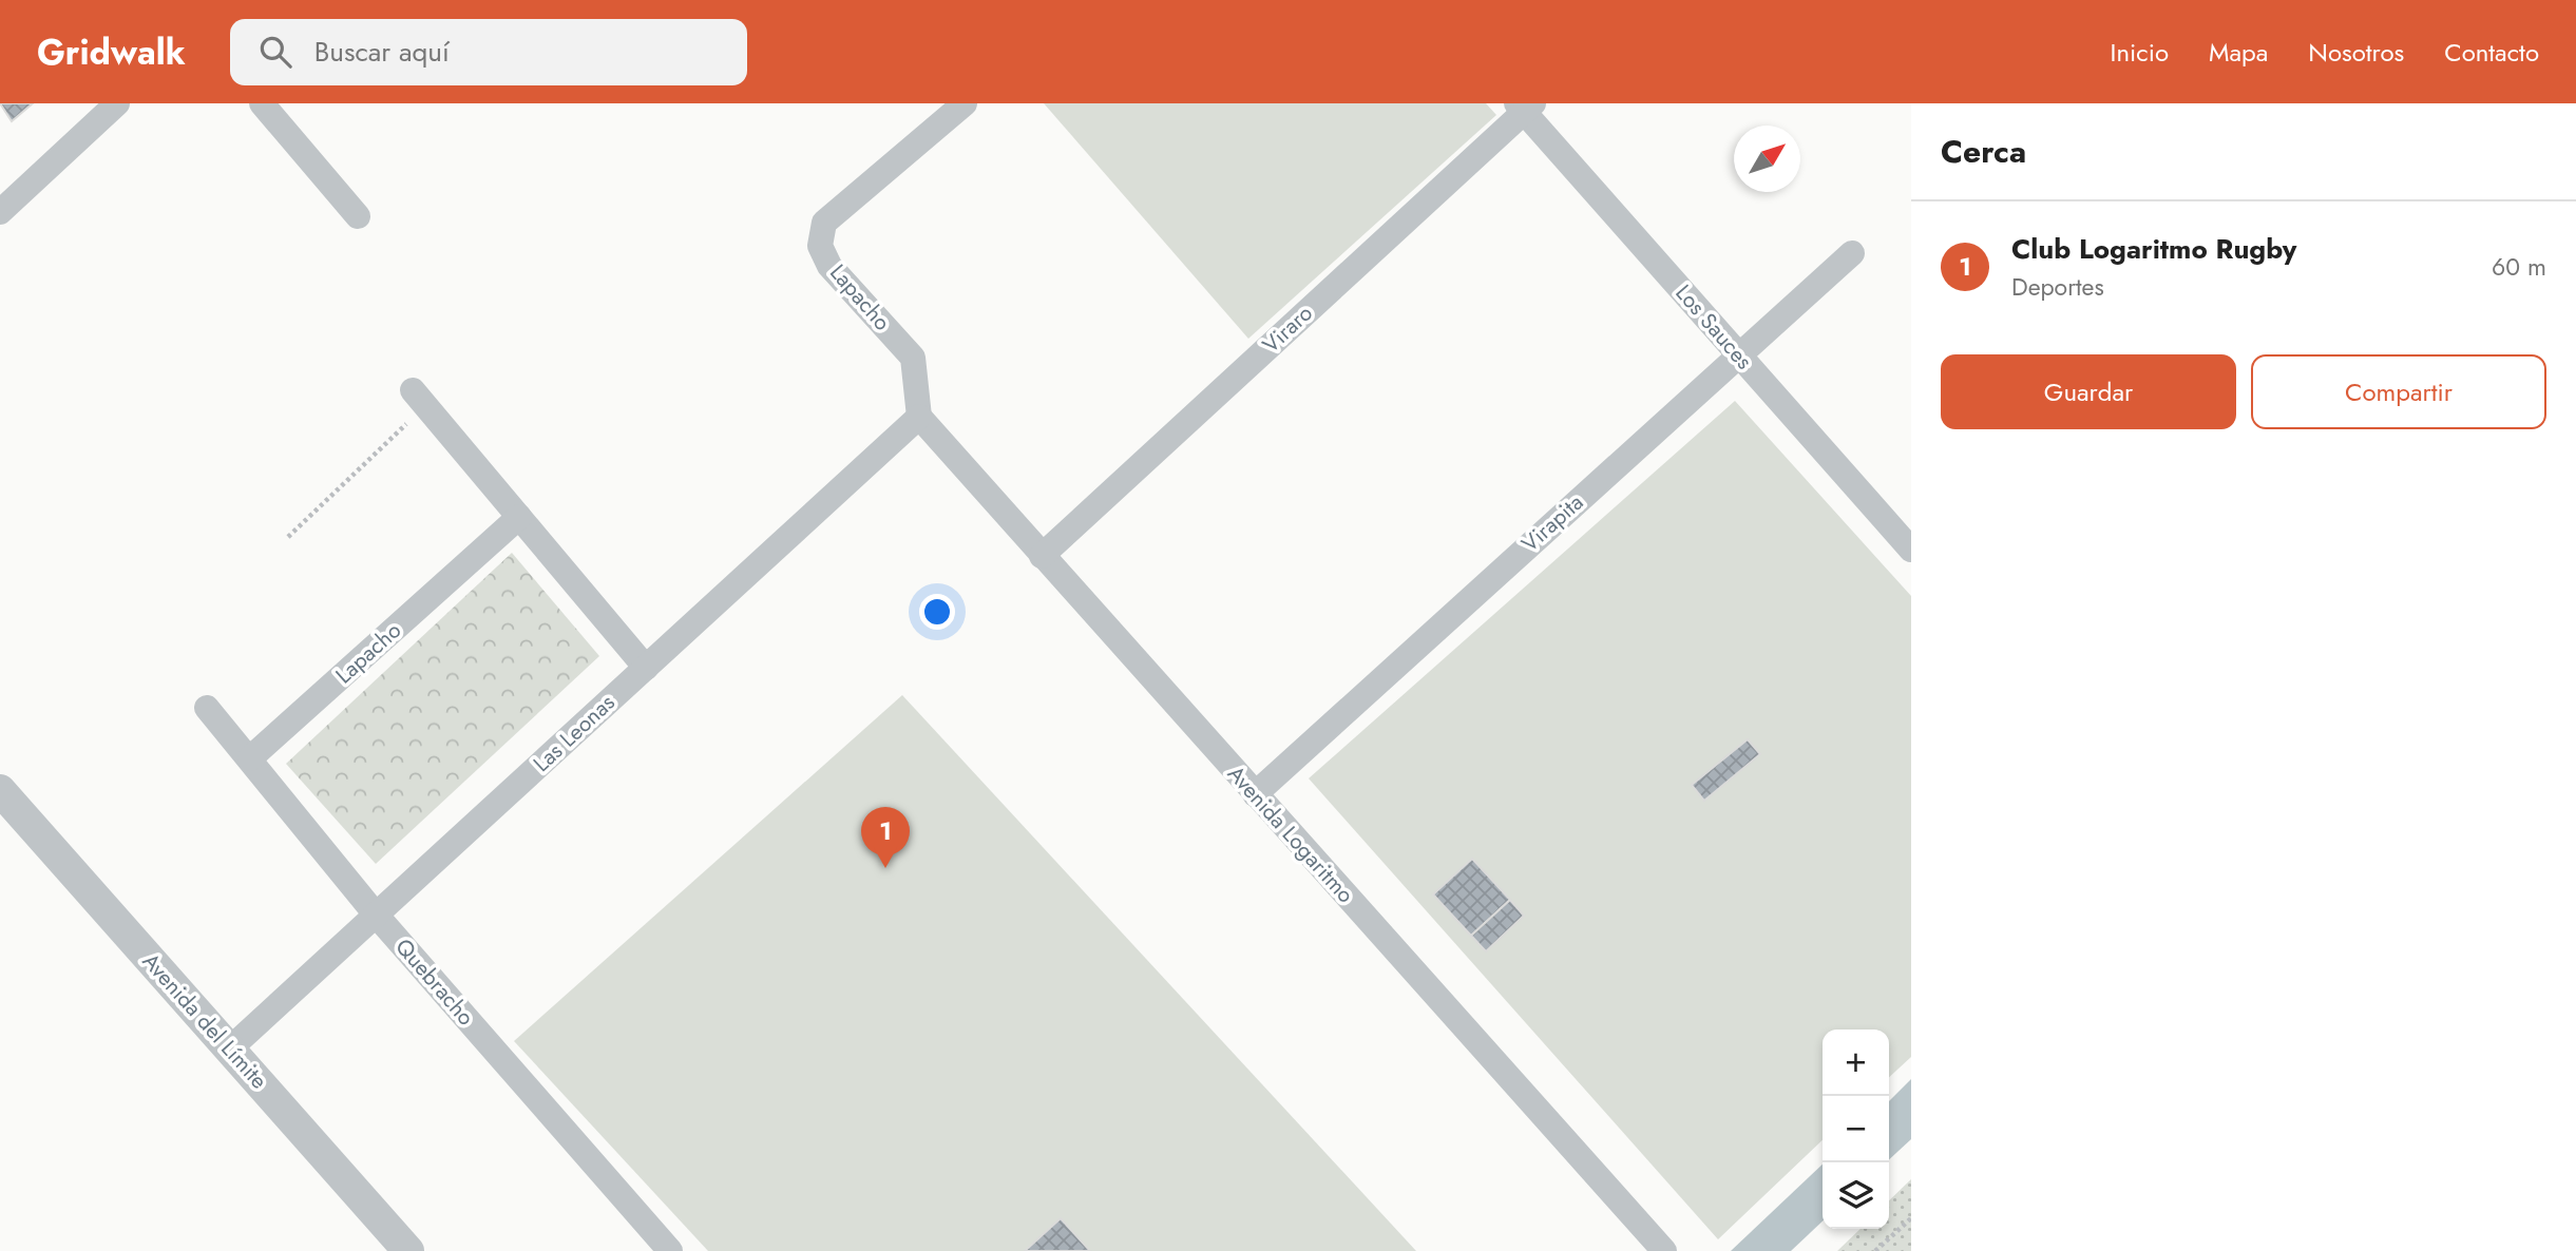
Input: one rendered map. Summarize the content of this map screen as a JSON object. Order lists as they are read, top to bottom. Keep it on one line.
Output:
{"streets":{"street":["Lapacho","Los Sauces","Viraro","Virapita","Las Leonas","Avenida Logaritmo","Quebracho","Avenida del Límite"]},"crossings":[["Lapacho","Las Leonas"],["Lapacho","Avenida Logaritmo"],["Lapacho","Quebracho"],["Los Sauces","Viraro"],["Los Sauces","Virapita"],["Viraro","Avenida Logaritmo"],["Virapita","Avenida Logaritmo"],["Las Leonas","Avenida Logaritmo"],["Las Leonas","Quebracho"],["Las Leonas","Avenida del Límite"]],"north":"top right","page":{"header":"Gridwalk","search":"Buscar aquí","nav":["Inicio","Mapa","Nosotros","Contacto"],"heading":"Cerca","list":[{"mark":"1","name":"Club Logaritmo Rugby","note":"Deportes","value":"60 m"}],"buttons":["Guardar","Compartir"],"pins":"1","map_buttons":["+","−"]}}
